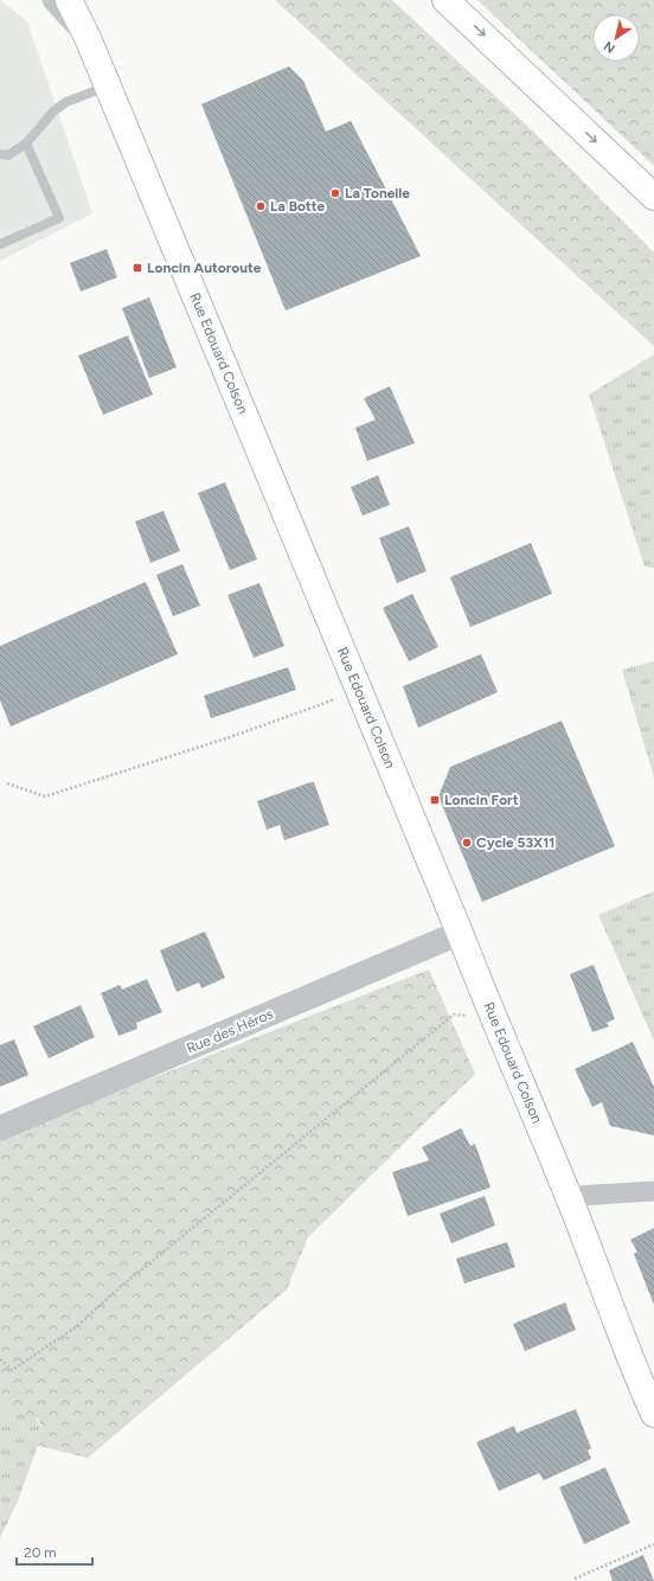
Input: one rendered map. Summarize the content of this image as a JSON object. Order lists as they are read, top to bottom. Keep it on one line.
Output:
{"streets":{"main road":["Rue Edouard Colson"],"street":["Rue des Héros"]},"crossings":[["Rue Edouard Colson","Rue des Héros"]],"places":{"other":["La Tonelle","La Botte","Cycle 53X11"],"transit":["Loncin Autoroute","Loncin Fort"]},"scale_bar":"20 m","north":"bottom left"}
